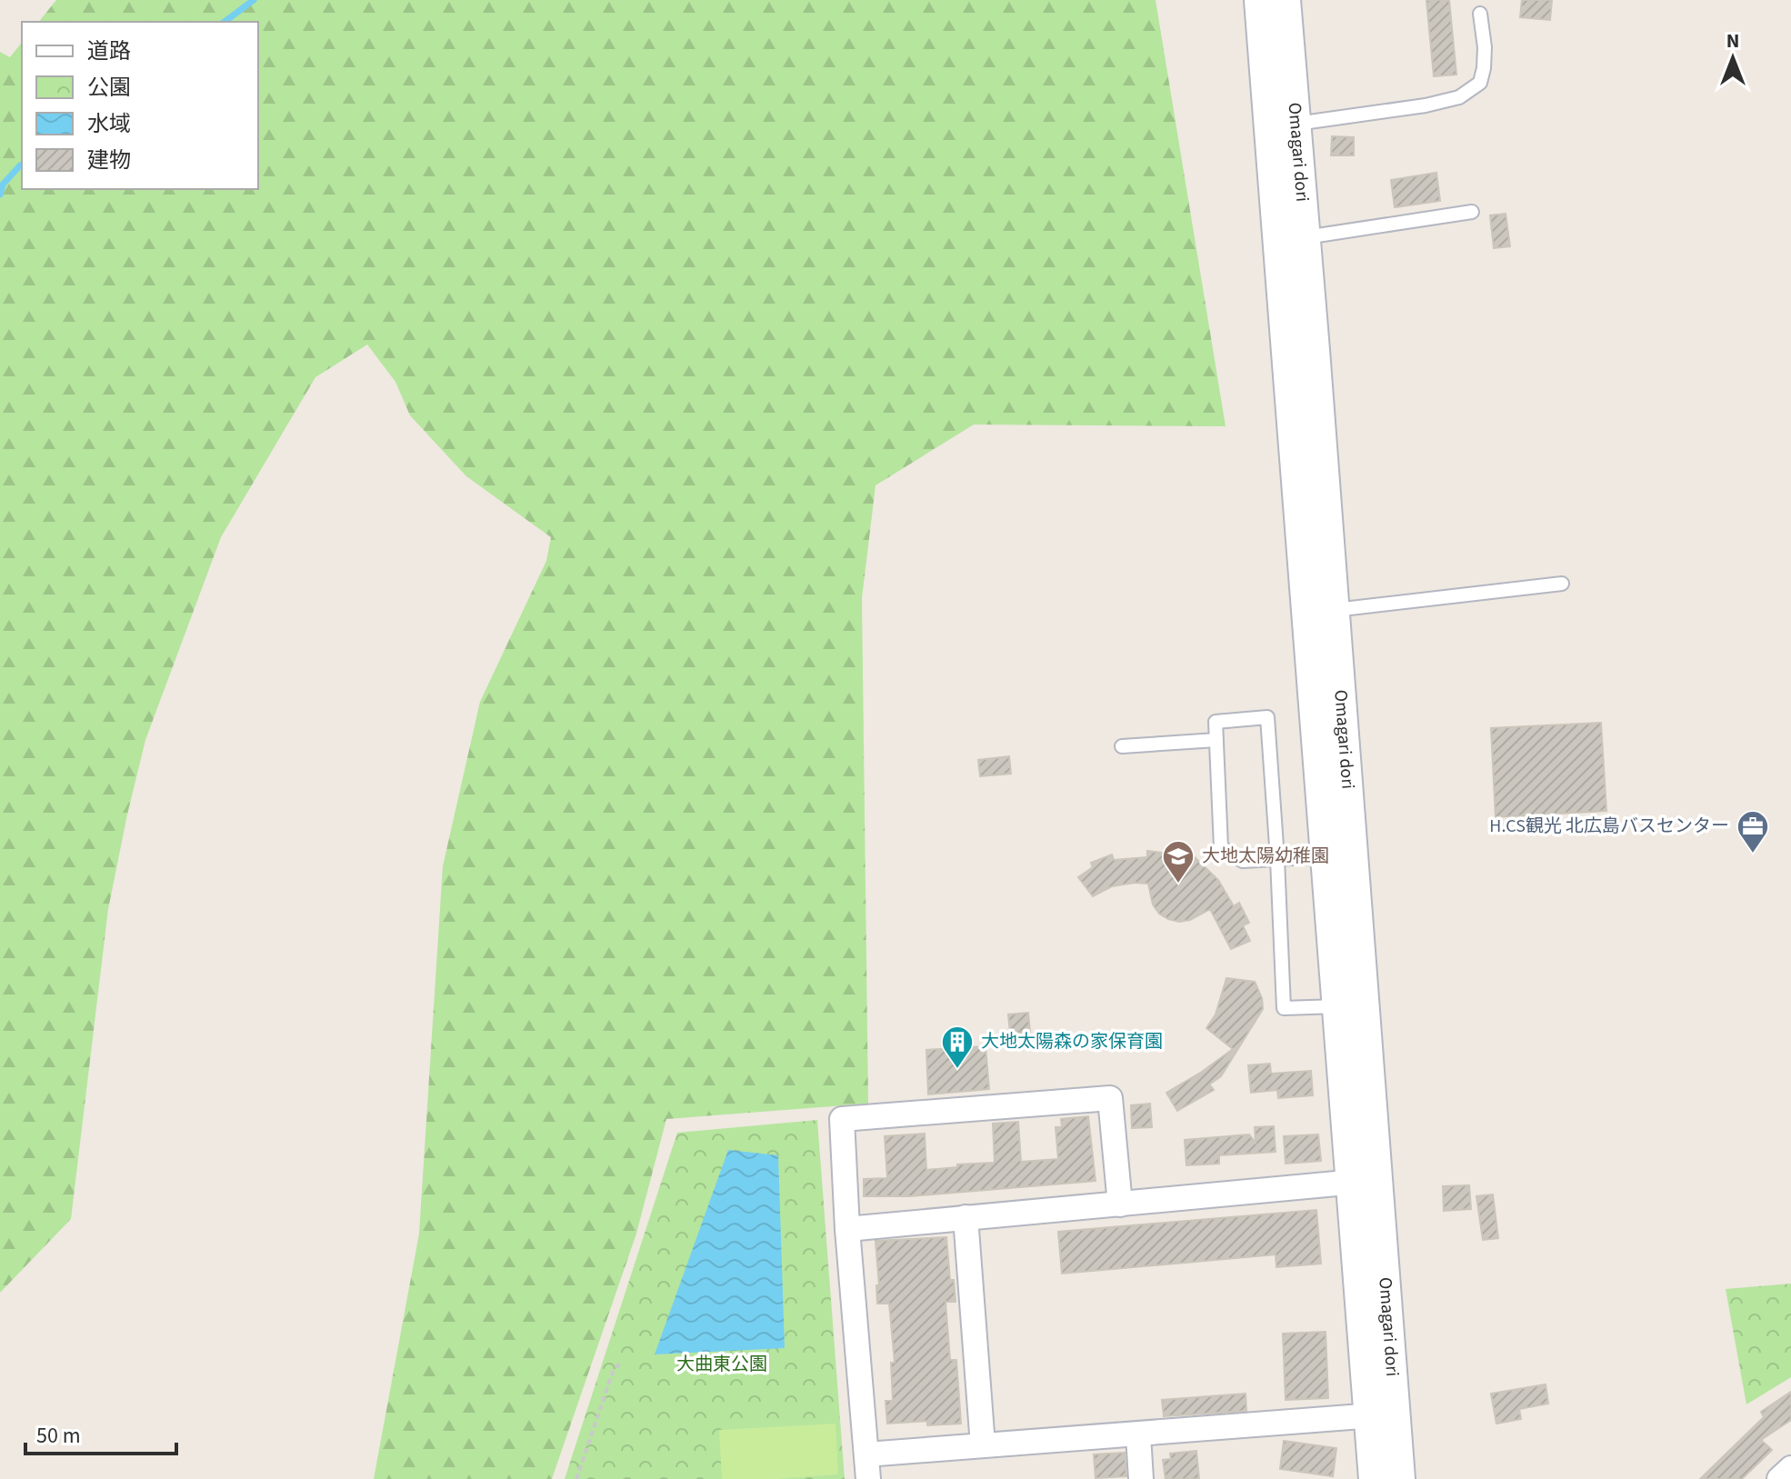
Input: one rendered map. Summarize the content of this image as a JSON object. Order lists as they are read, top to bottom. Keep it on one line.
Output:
{"streets":{"street":["Omagari dori"]},"parks":["大曲東公園"],"places":{"office":["H.CS観光 北広島バスセンター"],"school or university":["大地太陽幼稚園"],"building":["大地太陽森の家保育園"]},"legend":["道路","公園","水域","建物"],"scale_bar":"50 m","north":"top"}
